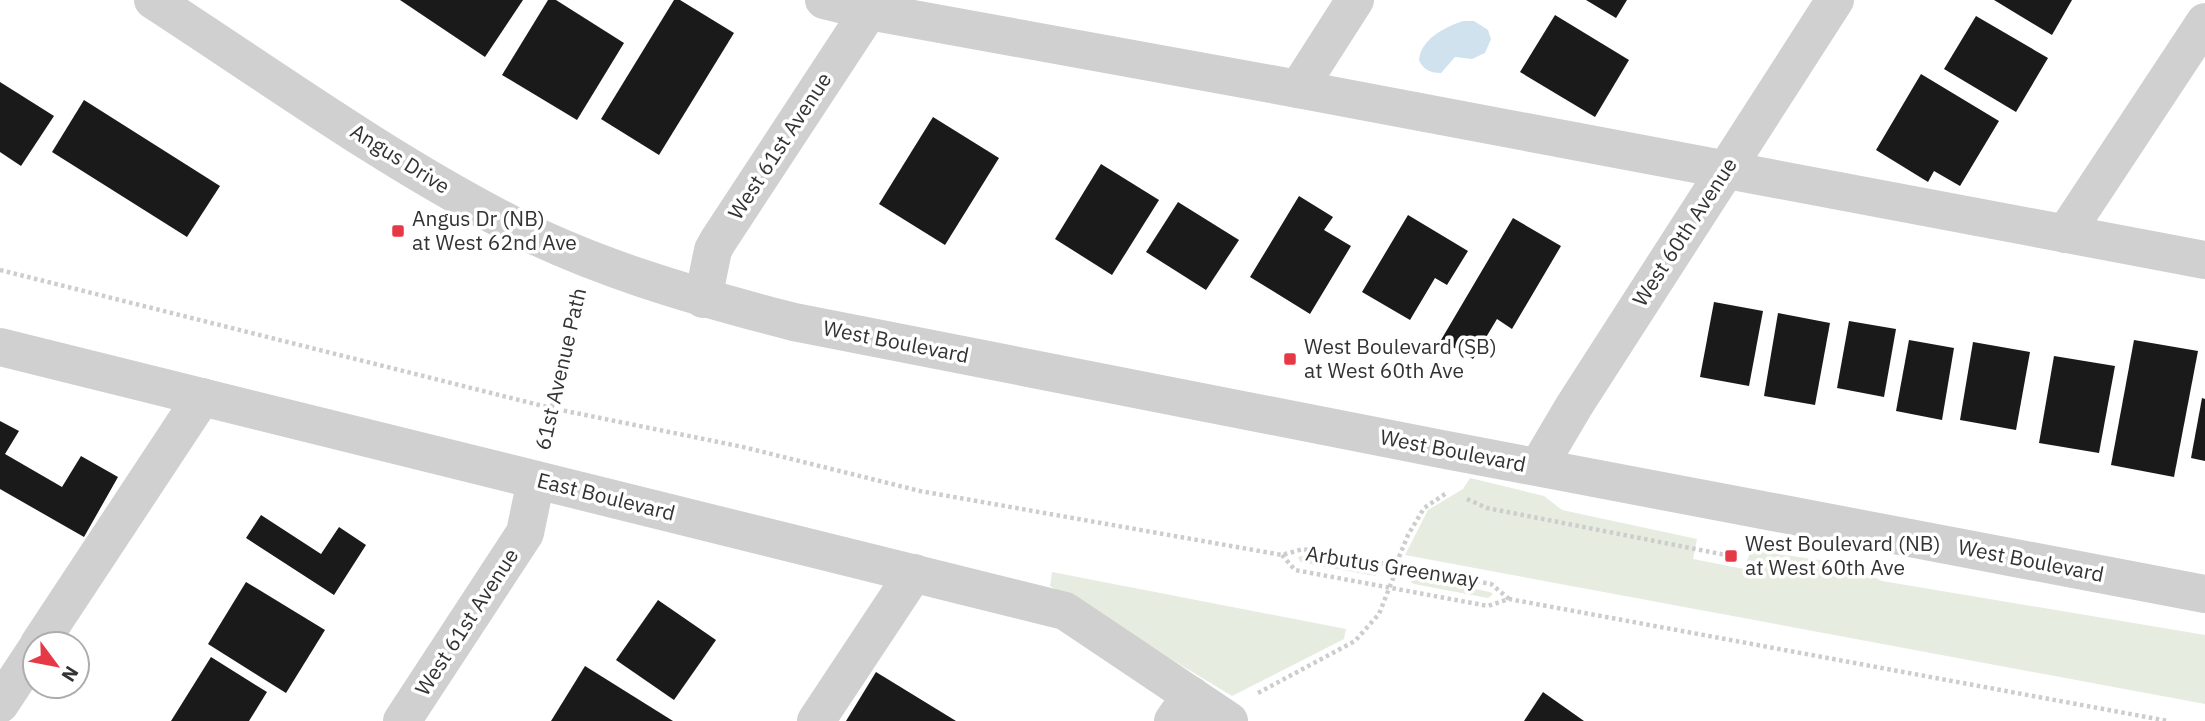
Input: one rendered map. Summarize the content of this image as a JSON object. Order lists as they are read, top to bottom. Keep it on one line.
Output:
{"streets":{"street":["West 61st Avenue","Angus Drive","West 60th Avenue","West Boulevard","East Boulevard"],"path":["61st Avenue Path","Arbutus Greenway"]},"crossings":[["West 61st Avenue","Angus Drive"],["West 61st Avenue","West Boulevard"],["West 61st Avenue","61st Avenue Path"],["West 61st Avenue","East Boulevard"],["Angus Drive","West Boulevard"],["Angus Drive","61st Avenue Path"],["West 60th Avenue","West Boulevard"],["61st Avenue Path","East Boulevard"]],"places":{"transit":["Angus Dr (NB) at West 62nd Ave","West Boulevard (SB) at West 60th Ave","West Boulevard (NB) at West 60th Ave"]},"north":"bottom right"}
